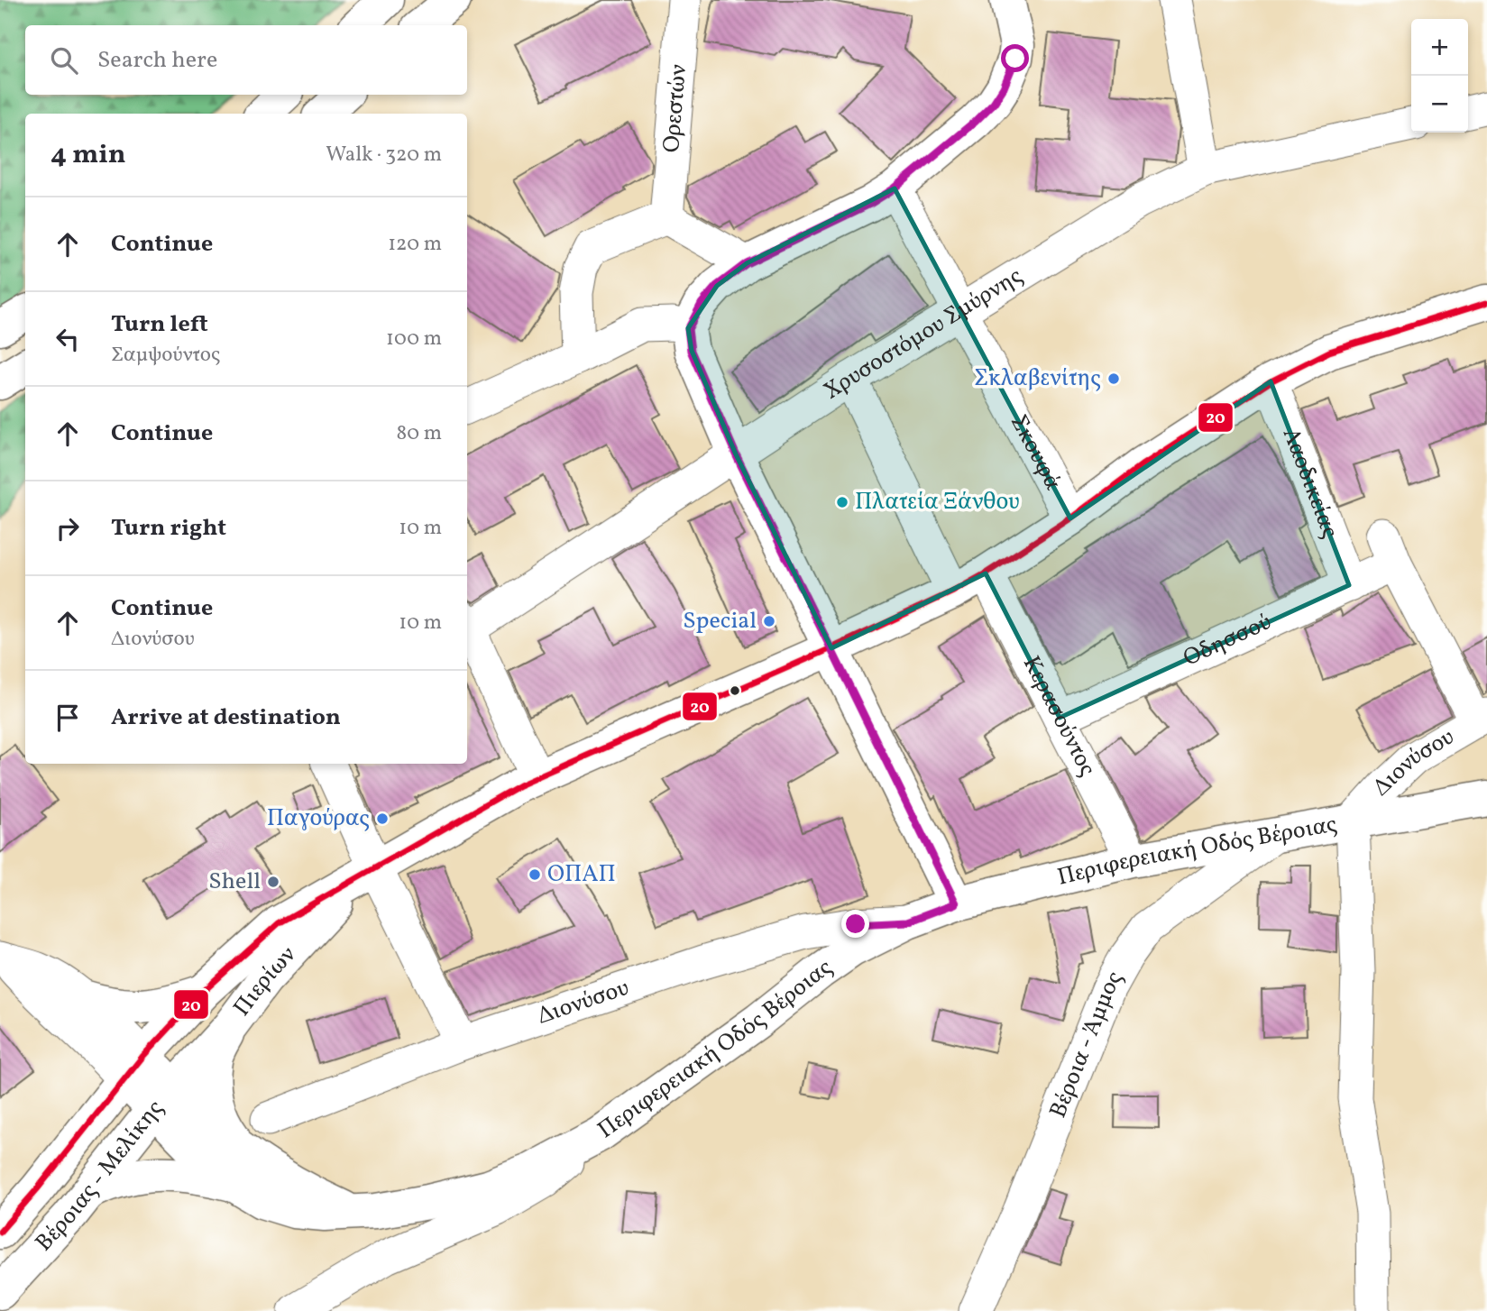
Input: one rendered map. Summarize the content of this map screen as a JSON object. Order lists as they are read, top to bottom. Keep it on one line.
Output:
{"streets":{"main road":["Περιφερειακή Οδός Βέροιας","Πιερίων","Βέροιας - Μελίκης"],"street":["Ορεστών","Χρυσοστόμου Σμύρνης","Σκουφά","Λαοδικείας","Οδησσού","Κερασούντος","Διονύσου","Βέροια - Άμμος"]},"crossings":[["Χρυσοστόμου Σμύρνης","Σκουφά"],["Σκουφά","Πιερίων"],["Λαοδικείας","Οδησσού"],["Λαοδικείας","Πιερίων"],["Οδησσού","Κερασούντος"],["Οδησσού","Διονύσου"],["Κερασούντος","Περιφερειακή Οδός Βέροιας"],["Κερασούντος","Πιερίων"],["Διονύσου","Περιφερειακή Οδός Βέροιας"],["Περιφερειακή Οδός Βέροιας","Πιερίων"],["Περιφερειακή Οδός Βέροιας","Βέροια - Άμμος"],["Περιφερειακή Οδός Βέροιας","Βέροιας - Μελίκης"],["Πιερίων","Βέροιας - Μελίκης"]],"places":["Σκλαβενίτης","Πλατεία Ξάνθου","Special","Παγούρας","ΟΠΑΠ","Shell"],"lines":["transit line 20"],"page":{"map_buttons":["+","−"],"search":"Search here","heading":["4 min","Walk · 320 m"],"list":[["Continue","120 m"],["Turn left","Σαμψούντος","100 m"],["Continue","80 m"],["Turn right","10 m"],["Continue","Διονύσου","10 m"],"Arrive at destination"]}}
